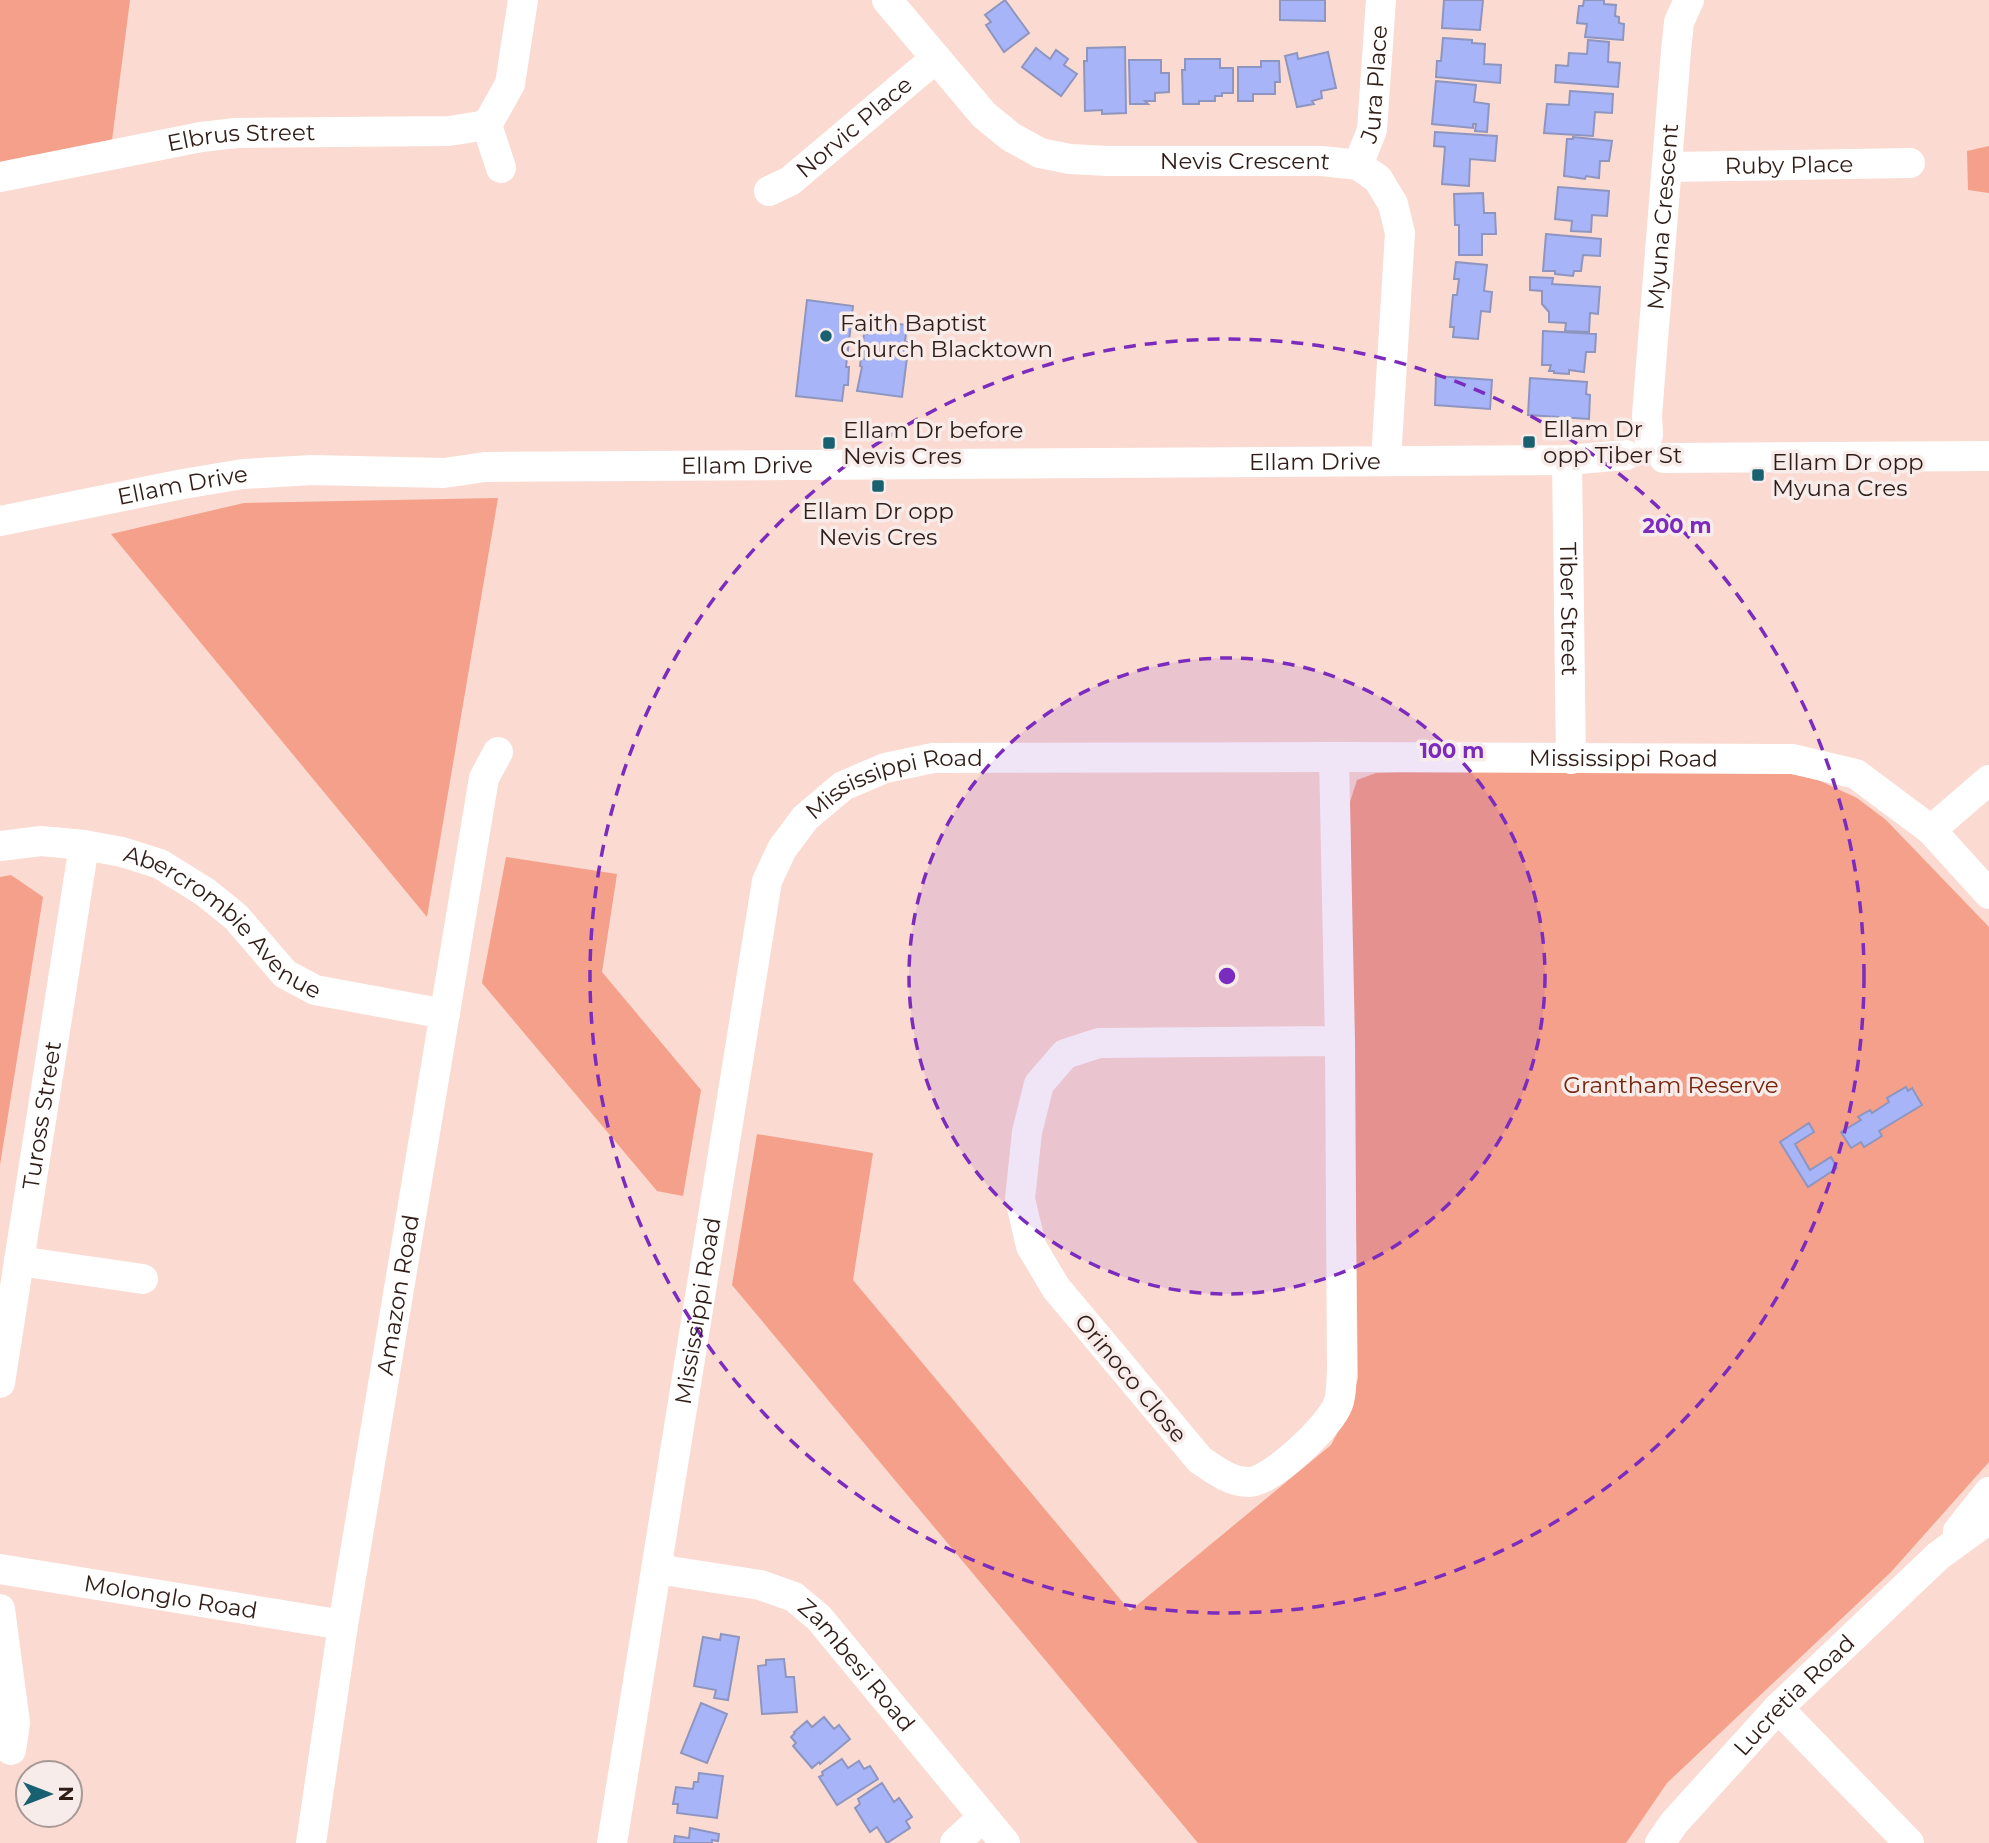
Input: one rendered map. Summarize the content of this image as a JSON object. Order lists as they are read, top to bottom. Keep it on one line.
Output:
{"streets":{"street":["Jura Place","Norvic Place","Elbrus Street","Nevis Crescent","Ruby Place","Myuna Crescent","Ellam Drive","Tiber Street","Mississippi Road","Abercrombie Avenue","Tuross Street","Amazon Road","Orinoco Close","Molonglo Road","Zambesi Road","Lucretia Road"]},"crossings":[["Jura Place","Nevis Crescent"],["Norvic Place","Nevis Crescent"],["Nevis Crescent","Ellam Drive"],["Ruby Place","Myuna Crescent"],["Myuna Crescent","Ellam Drive"],["Ellam Drive","Tiber Street"],["Tiber Street","Mississippi Road"],["Mississippi Road","Orinoco Close"],["Mississippi Road","Zambesi Road"],["Abercrombie Avenue","Tuross Street"],["Abercrombie Avenue","Amazon Road"],["Amazon Road","Molonglo Road"]],"parks":["Grantham Reserve"],"places":{"other":["Faith Baptist Church Blacktown"],"transit":["Ellam Dr opp Tiber St","Ellam Dr before Nevis Cres","Ellam Dr opp Myuna Cres","Ellam Dr opp Nevis Cres"]},"north":"right","rings":["200 m","100 m"]}
